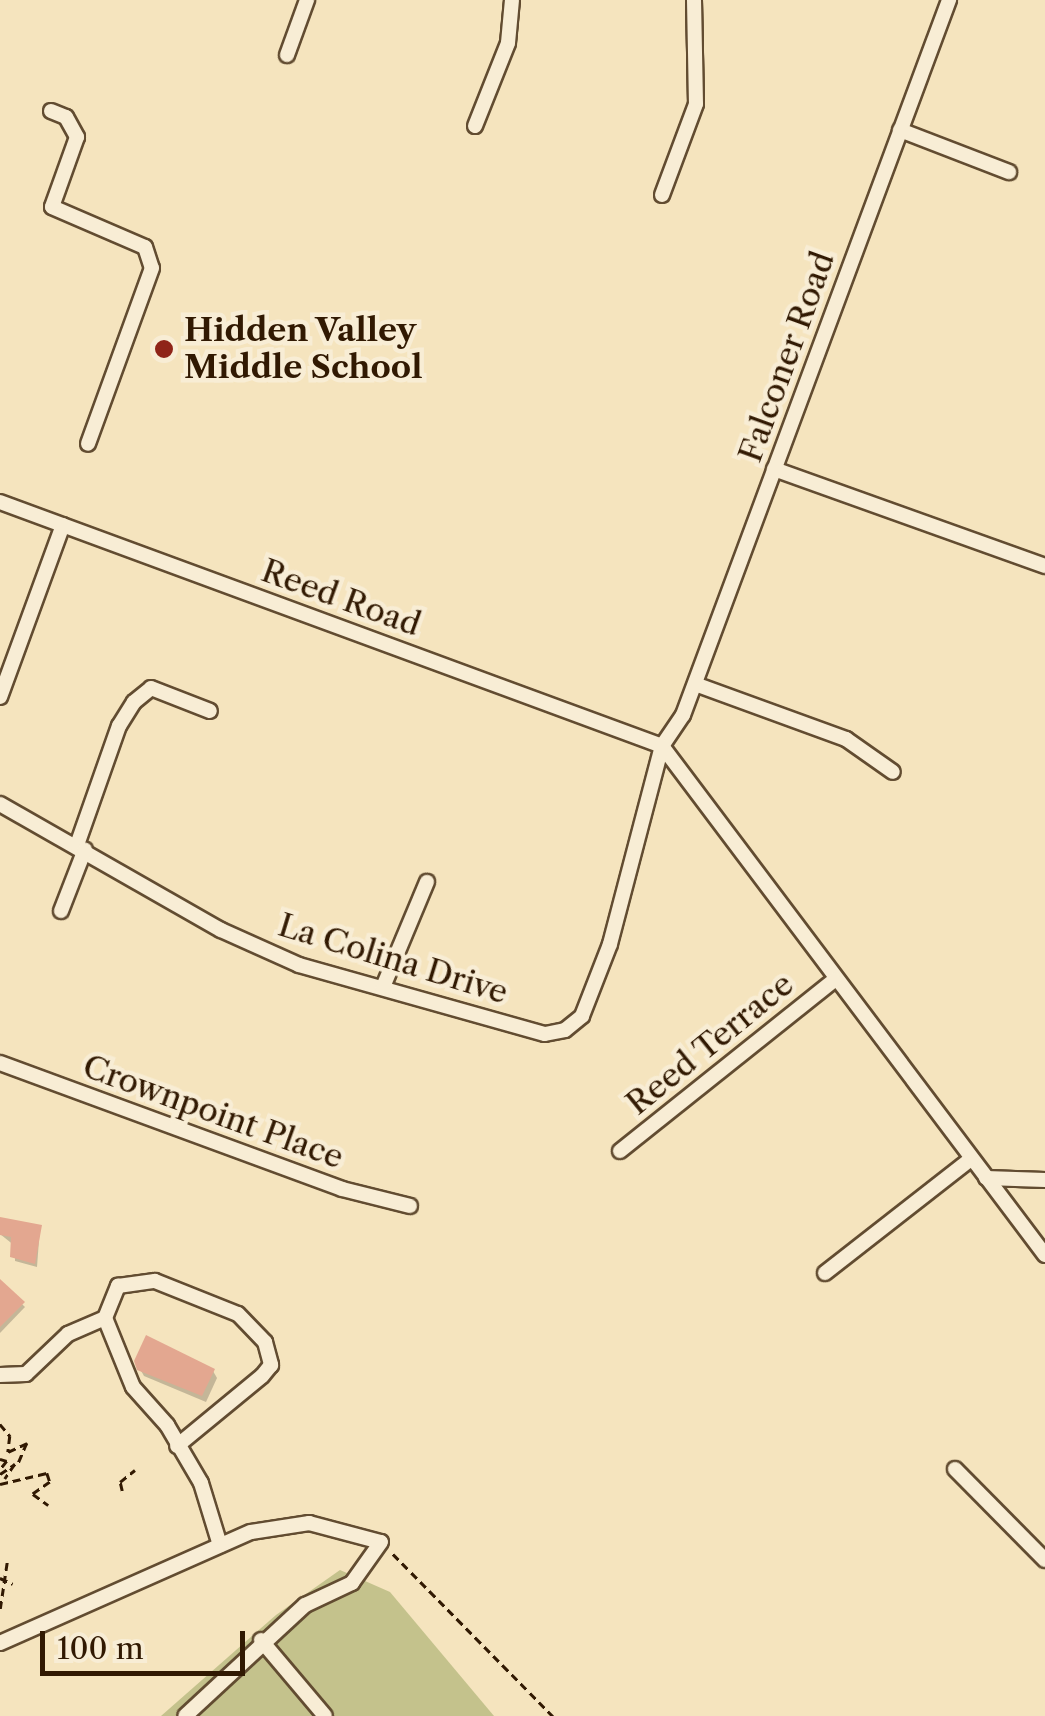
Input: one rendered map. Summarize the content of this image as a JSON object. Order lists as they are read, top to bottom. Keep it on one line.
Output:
{"streets":{"street":["Falconer Road","Reed Road","La Colina Drive","Reed Terrace","Crownpoint Place"]},"crossings":[["Falconer Road","Reed Road"],["Falconer Road","La Colina Drive"],["Reed Road","La Colina Drive"]],"places":["Hidden Valley Middle School"],"scale_bar":"100 m"}
